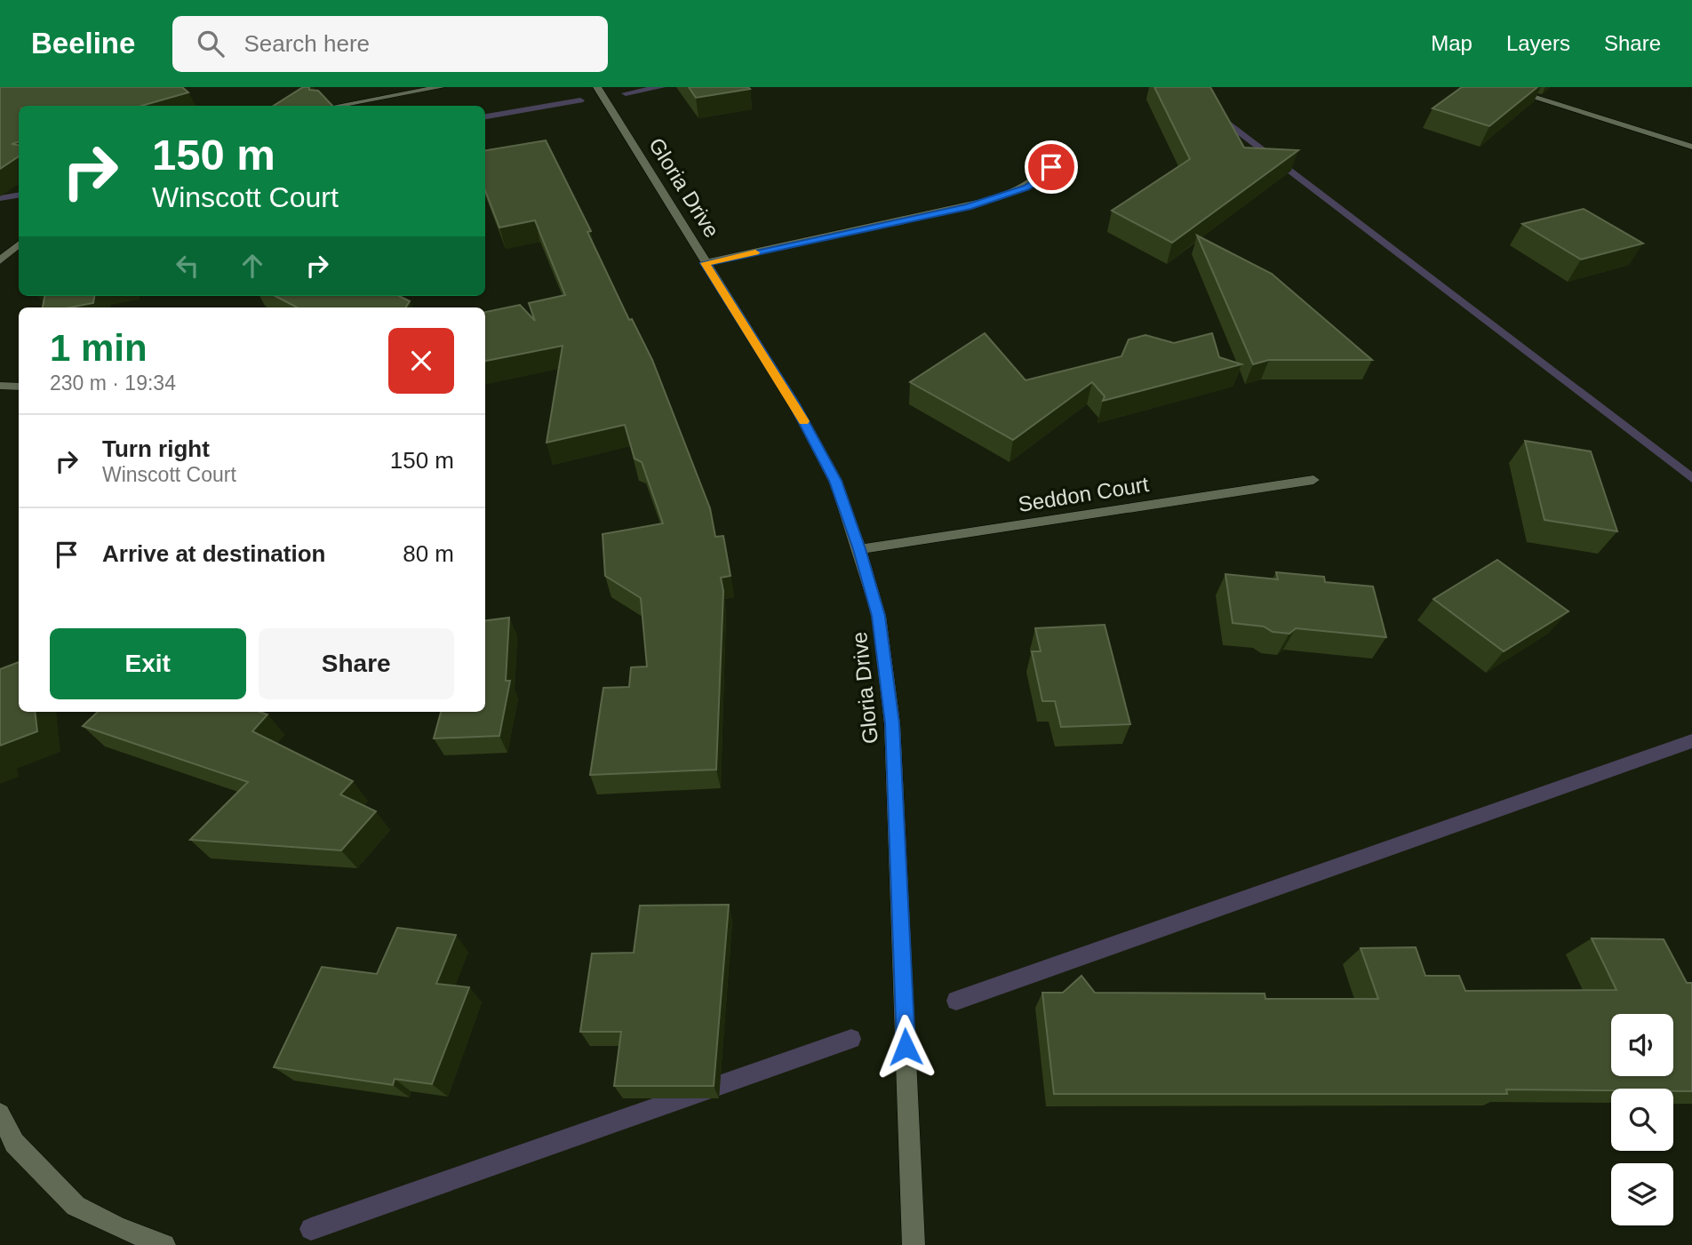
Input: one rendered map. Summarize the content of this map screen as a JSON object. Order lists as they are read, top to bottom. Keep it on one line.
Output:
{"streets":{"street":["Gloria Drive","Seddon Court"]},"crossings":[["Gloria Drive","Seddon Court"]],"page":{"header":"Beeline","search":"Search here","nav":["Map","Layers","Share"],"turn":["150 m","Winscott Court"],"heading":["1 min","230 m · 19:34"],"list":[{"name":"Turn right","note":"Winscott Court","value":"150 m"},{"name":"Arrive at destination","value":"80 m"}],"buttons":["Exit","Share"]}}
